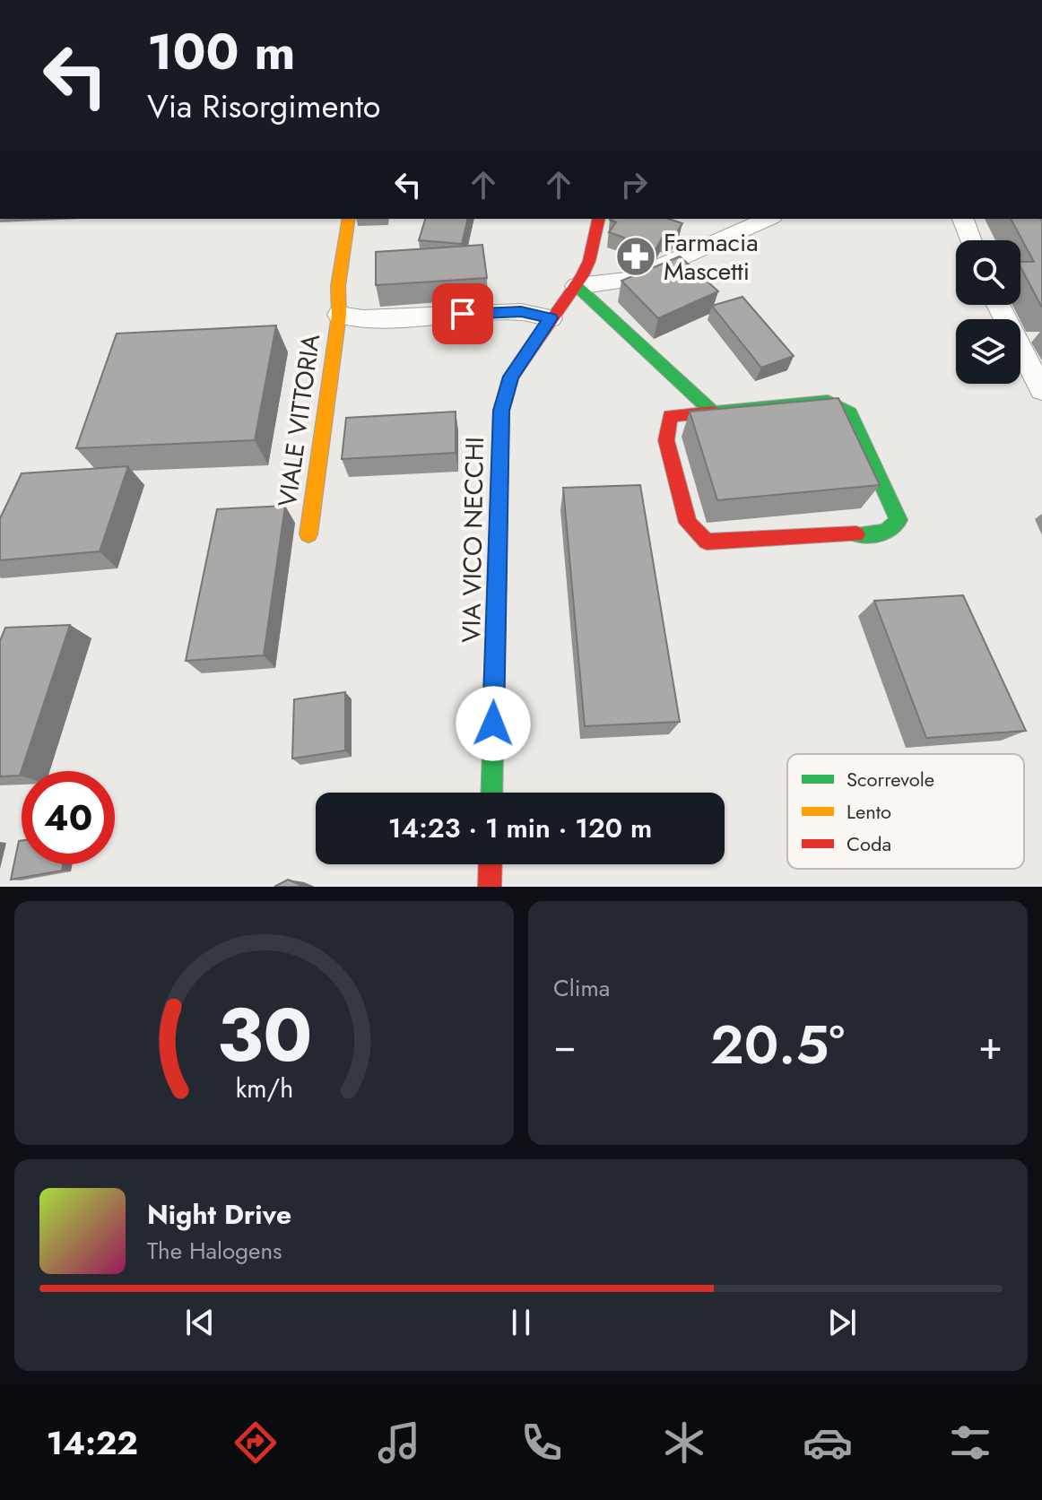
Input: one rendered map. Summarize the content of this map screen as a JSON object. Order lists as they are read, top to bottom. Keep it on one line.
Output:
{"streets":{"street":["VIALE VITTORIA","VIA VICO NECCHI"]},"places":{"pharmacy":["Farmacia Mascetti"]},"legend":["Scorrevole","Lento","Coda"],"page":{"turn":["100 m","Via Risorgimento"],"limit":"40","trip":"14:23 · 1 min · 120 m","tile":"Clima","heat":["−","20.5°","+"],"song":["Night Drive","The Halogens"],"tabs":"14:22","gauge":["30","km/h"]}}
